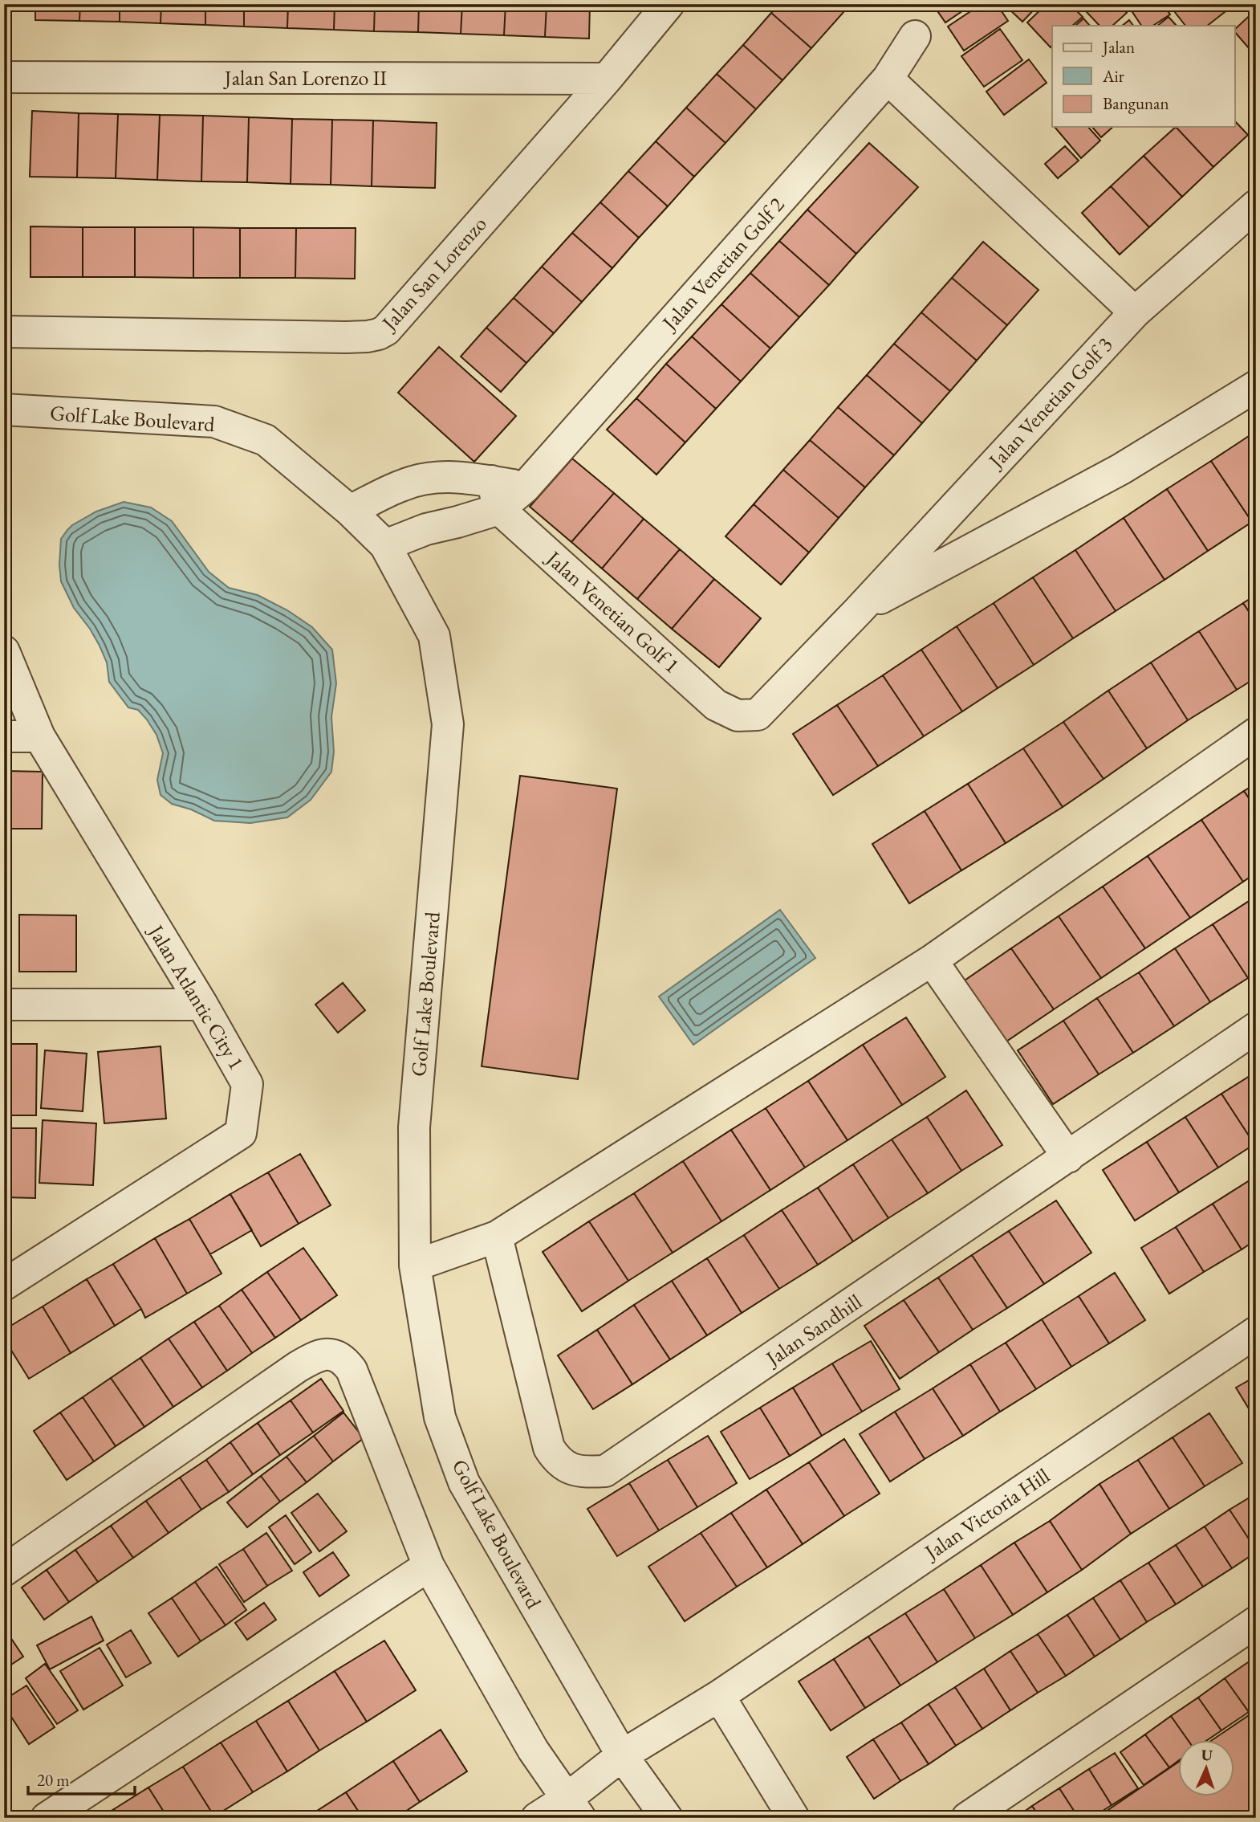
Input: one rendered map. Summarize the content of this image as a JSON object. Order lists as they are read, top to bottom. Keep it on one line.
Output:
{"streets":{"street":["Jalan San Lorenzo II","Jalan Venetian Golf 2","Jalan San Lorenzo","Jalan Venetian Golf 3","Golf Lake Boulevard","Jalan Venetian Golf 1","Jalan Atlantic City 1","Jalan Sandhill","Jalan Victoria Hill"]},"crossings":[["Jalan San Lorenzo II","Jalan San Lorenzo"],["Jalan Venetian Golf 2","Golf Lake Boulevard"],["Jalan Venetian Golf 2","Jalan Venetian Golf 1"],["Jalan Venetian Golf 3","Jalan Venetian Golf 1"],["Golf Lake Boulevard","Jalan Victoria Hill"]],"legend":["Jalan","Air","Bangunan"],"scale_bar":"20 m","north":"top"}
